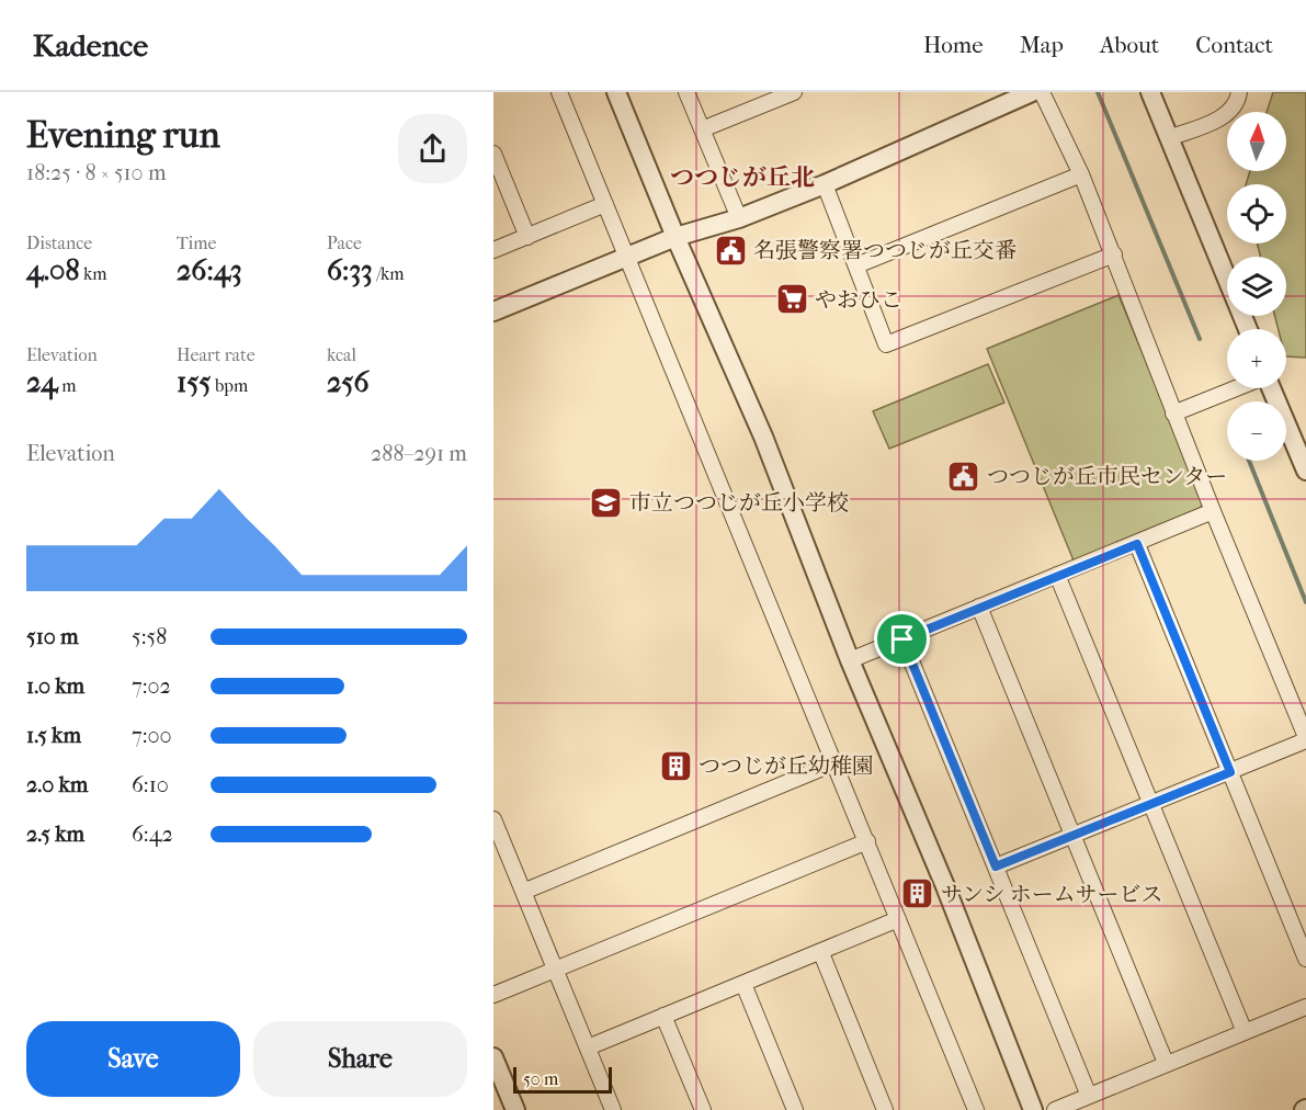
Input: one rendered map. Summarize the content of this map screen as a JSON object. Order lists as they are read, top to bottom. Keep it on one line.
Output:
{"districts":["つつじが丘北"],"places":{"public building":["名張警察署つつじが丘交番","つつじが丘市民センター"],"supermarket":["やおひこ"],"school or university":["市立つつじが丘小学校"],"building":["つつじが丘幼稚園","サンシ ホームサービス"]},"scale_bar":"50 m","north":"top","page":{"header":"Kadence","nav":["Home","Map","About","Contact"],"heading":["Evening run","18:25 · 8 × 510 m"],"map_buttons":["+","−"],"stats":[["Distance","4.08 km"],["Time","26:43"],["Pace","6:33 /km"],["Elevation","24 m"],["Heart rate","155 bpm"],["kcal","256"]],"chart":["Elevation","288–291 m"],"list":[{"name":"510 m","note":"5:58"},{"name":"1.0 km","note":"7:02"},{"name":"1.5 km","note":"7:00"},{"name":"2.0 km","note":"6:10"},{"name":"2.5 km","note":"6:42"}],"buttons":["Save","Share"],"scale":"50 m"}}
